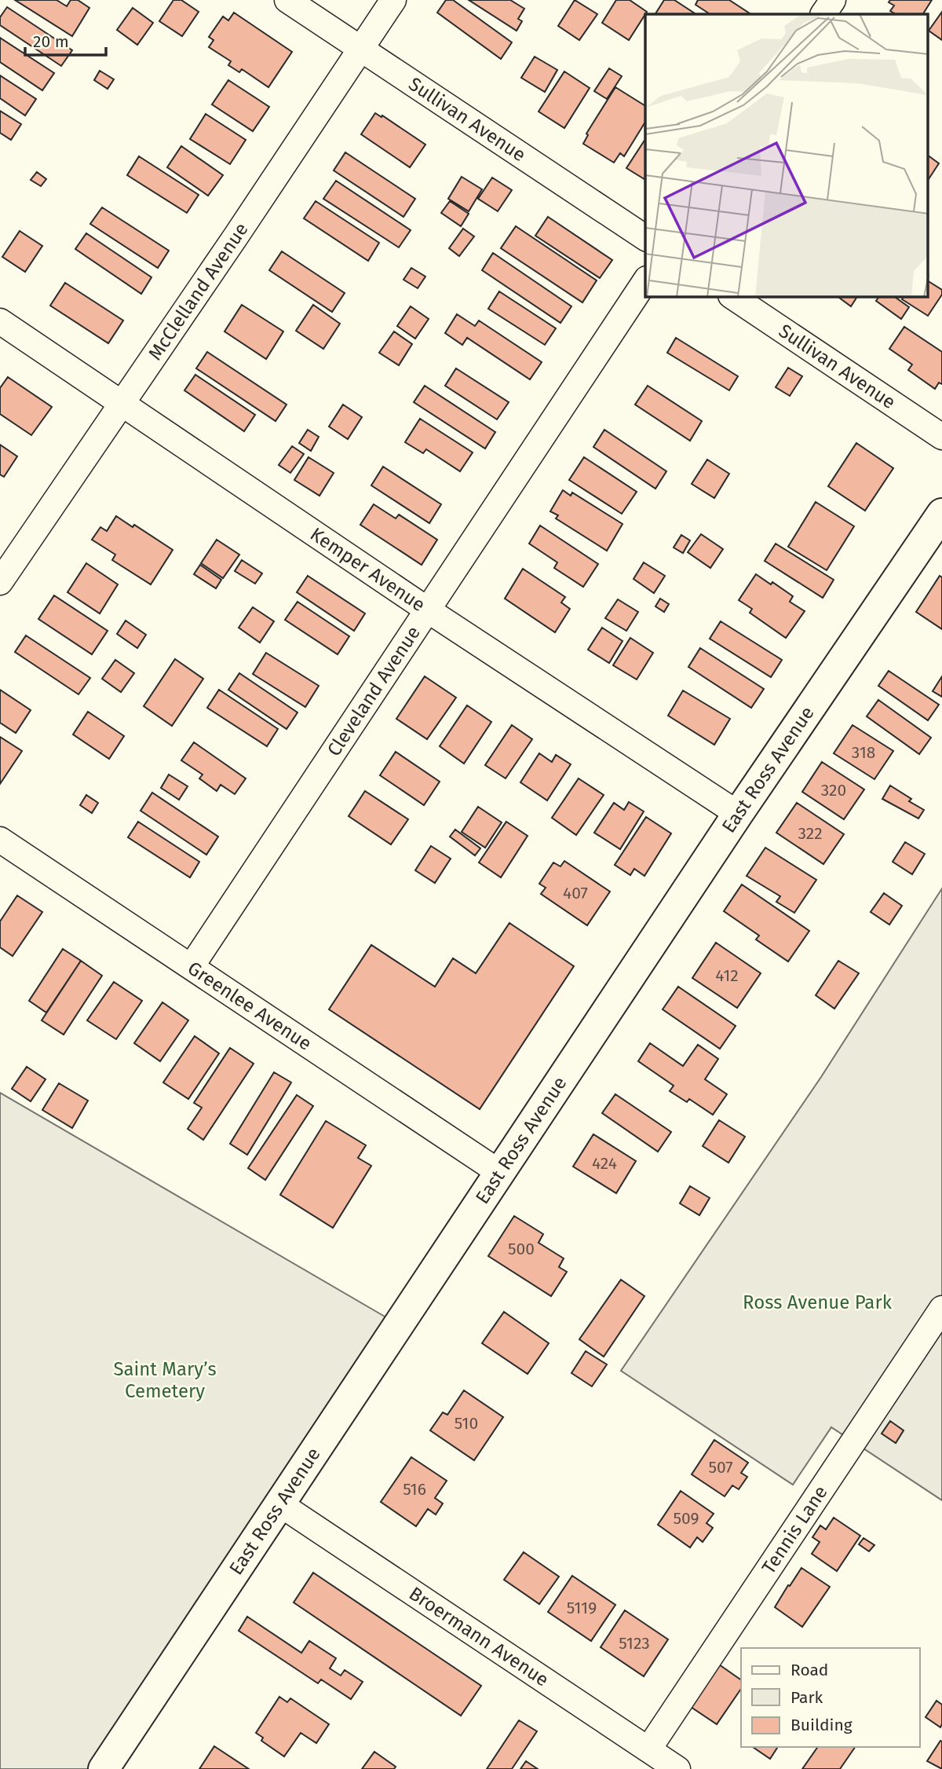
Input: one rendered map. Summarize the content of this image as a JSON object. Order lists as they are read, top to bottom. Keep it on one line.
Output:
{"streets":{"street":["Sullivan Avenue","McClelland Avenue","Kemper Avenue","Cleveland Avenue","East Ross Avenue","Greenlee Avenue","Tennis Lane","Broermann Avenue"]},"crossings":[["Sullivan Avenue","McClelland Avenue"],["McClelland Avenue","Kemper Avenue"],["Kemper Avenue","Cleveland Avenue"],["Kemper Avenue","East Ross Avenue"],["Cleveland Avenue","Greenlee Avenue"],["East Ross Avenue","Greenlee Avenue"],["East Ross Avenue","Broermann Avenue"],["Tennis Lane","Broermann Avenue"]],"parks":["Ross Avenue Park","Saint Mary’s Cemetery"],"house_numbers":["318","320","322","407","412","424","500","510","507","516","509","5119","5123"],"legend":["Road","Park","Building"],"scale_bar":"20 m"}
